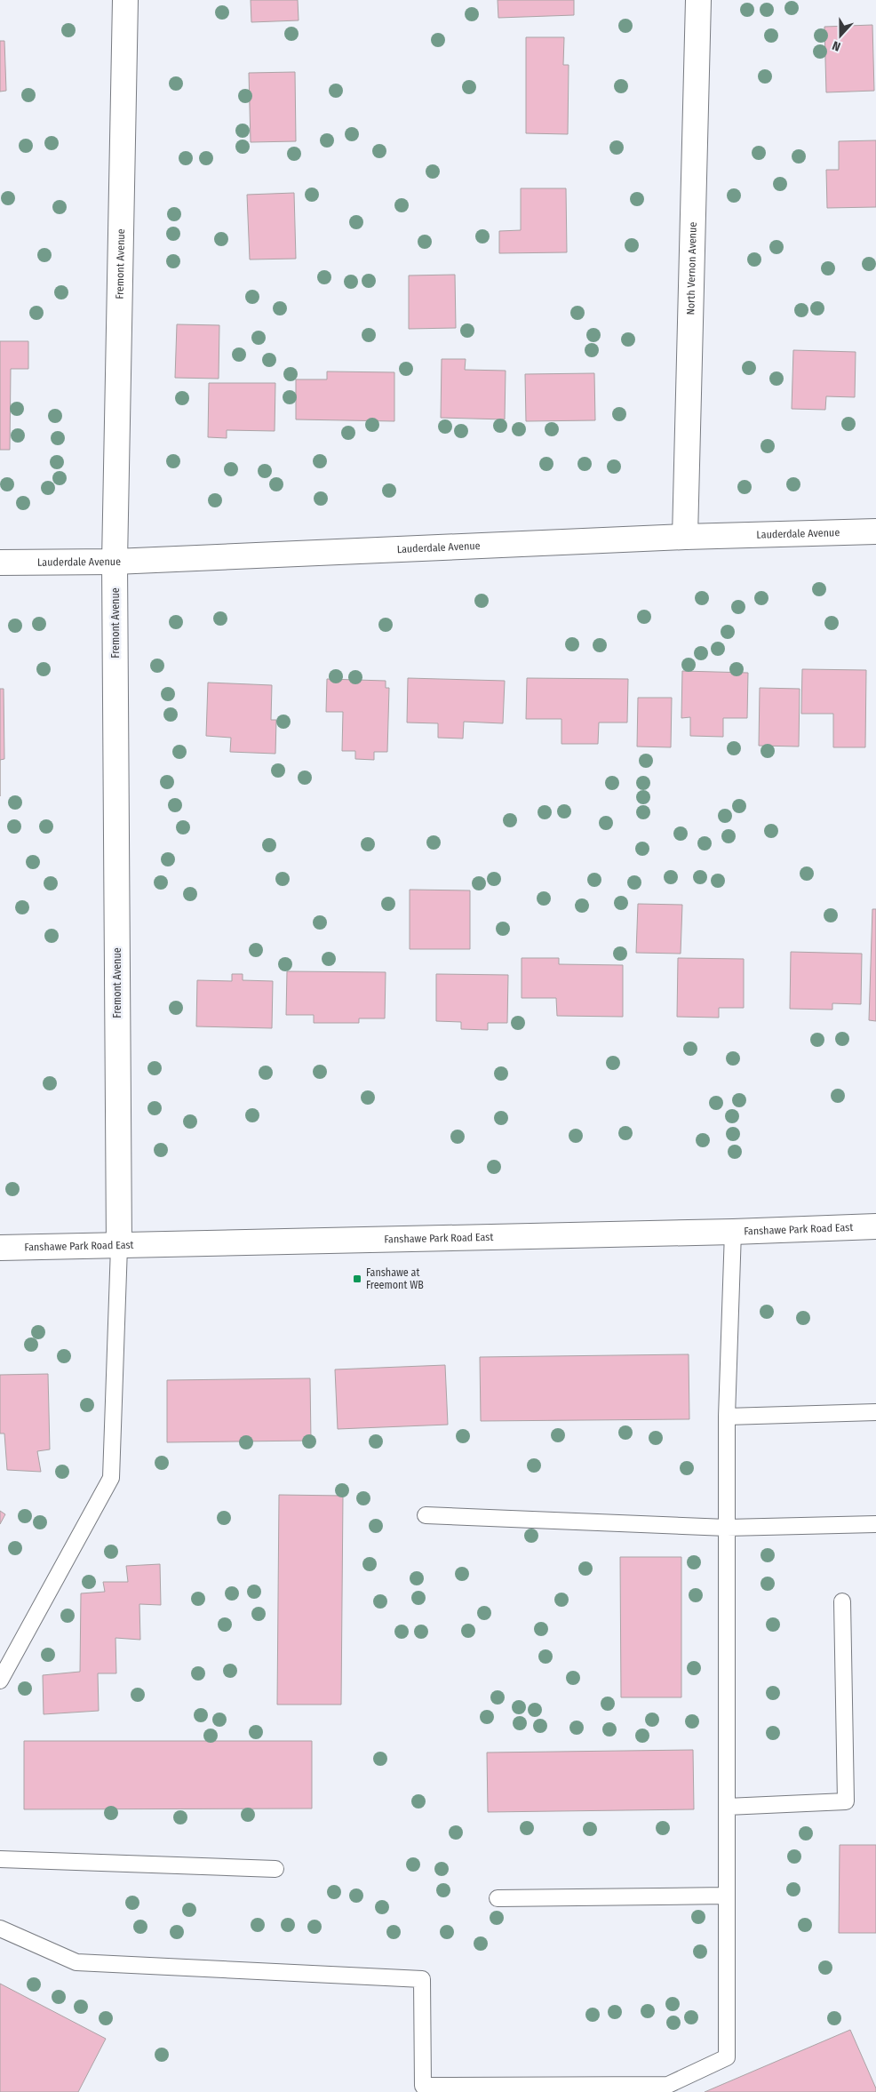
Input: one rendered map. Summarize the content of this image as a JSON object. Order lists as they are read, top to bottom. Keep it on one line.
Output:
{"streets":{"street":["Fremont Avenue","North Vernon Avenue","Lauderdale Avenue","Fanshawe Park Road East"]},"crossings":[["Fremont Avenue","Lauderdale Avenue"],["Fremont Avenue","Fanshawe Park Road East"],["North Vernon Avenue","Lauderdale Avenue"]],"places":{"transit":["Fanshawe at Freemont WB"]},"north":"bottom"}
